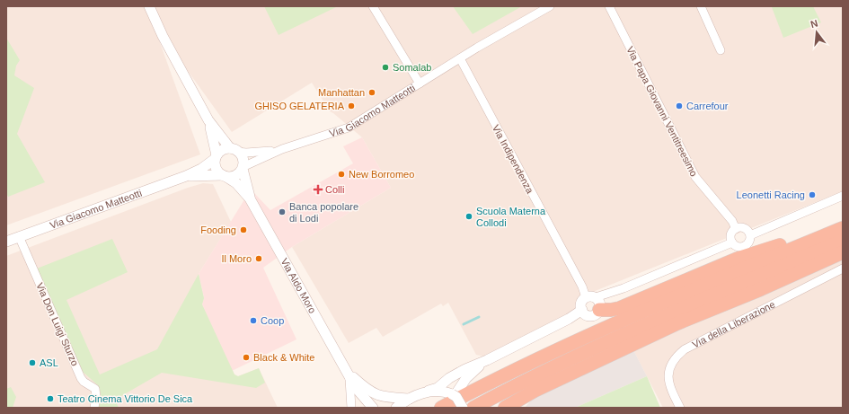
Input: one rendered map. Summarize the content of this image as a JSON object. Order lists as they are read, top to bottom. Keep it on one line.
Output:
{"streets":{"street":["Via Giacomo Matteotti","Via Papa Giovanni Ventitreesimo","Via Indipendenza","Via Aldo Moro","Via della Liberazione","Via Don Luigi Sturzo"]},"crossings":[["Via Giacomo Matteotti","Via Indipendenza"],["Via Giacomo Matteotti","Via Aldo Moro"],["Via Giacomo Matteotti","Via Don Luigi Sturzo"]],"places":{"other":["Somalab","Manhattan","GHISO GELATERIA","Carrefour","New Borromeo","Leonetti Racing","Banca popolare di Lodi","Scuola Materna Collodi","Fooding","Il Moro","Coop","Black & White","ASL","Teatro Cinema Vittorio De Sica"],"health":["Colli"]},"north":"top"}
